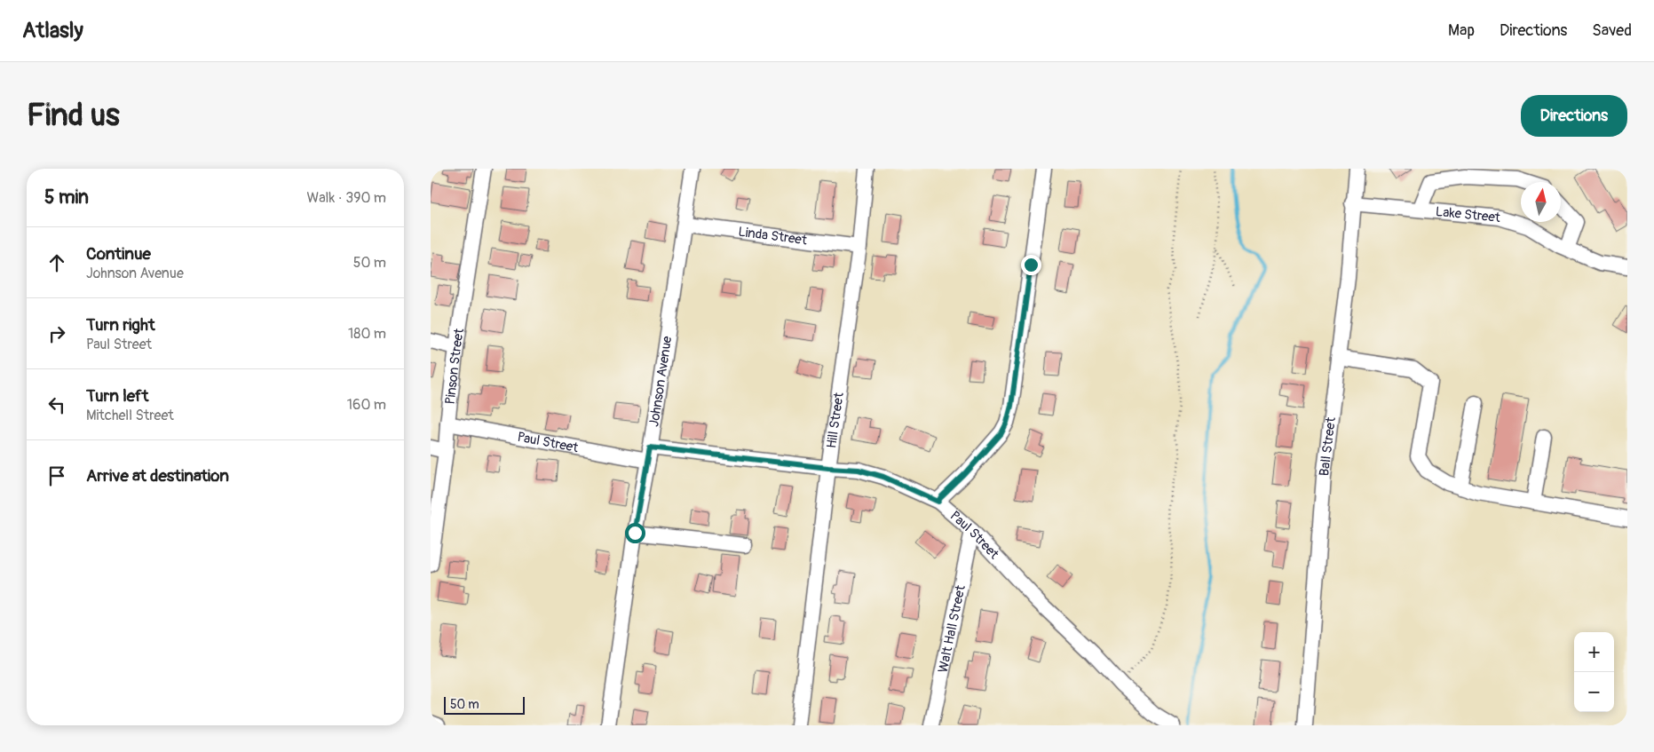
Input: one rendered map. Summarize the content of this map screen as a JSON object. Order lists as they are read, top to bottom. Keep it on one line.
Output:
{"streets":{"street":["Lake Street","Linda Street","Pinson Street","Johnson Avenue","Hill Street","Paul Street","Ball Street","Walt Hall Street"]},"crossings":[["Lake Street","Ball Street"],["Linda Street","Johnson Avenue"],["Linda Street","Hill Street"],["Pinson Street","Paul Street"],["Johnson Avenue","Paul Street"],["Hill Street","Paul Street"],["Paul Street","Walt Hall Street"]],"scale_bar":"50 m","north":"top","page":{"header":"Atlasly","nav":["Map","Directions","Saved"],"buttons":"Directions","title":"Find us","heading":["5 min","Walk · 390 m"],"list":[["Continue","Johnson Avenue","50 m"],["Turn right","Paul Street","180 m"],["Turn left","Mitchell Street","160 m"],"Arrive at destination"],"map_buttons":["+","−"],"scale":"50 m"}}
